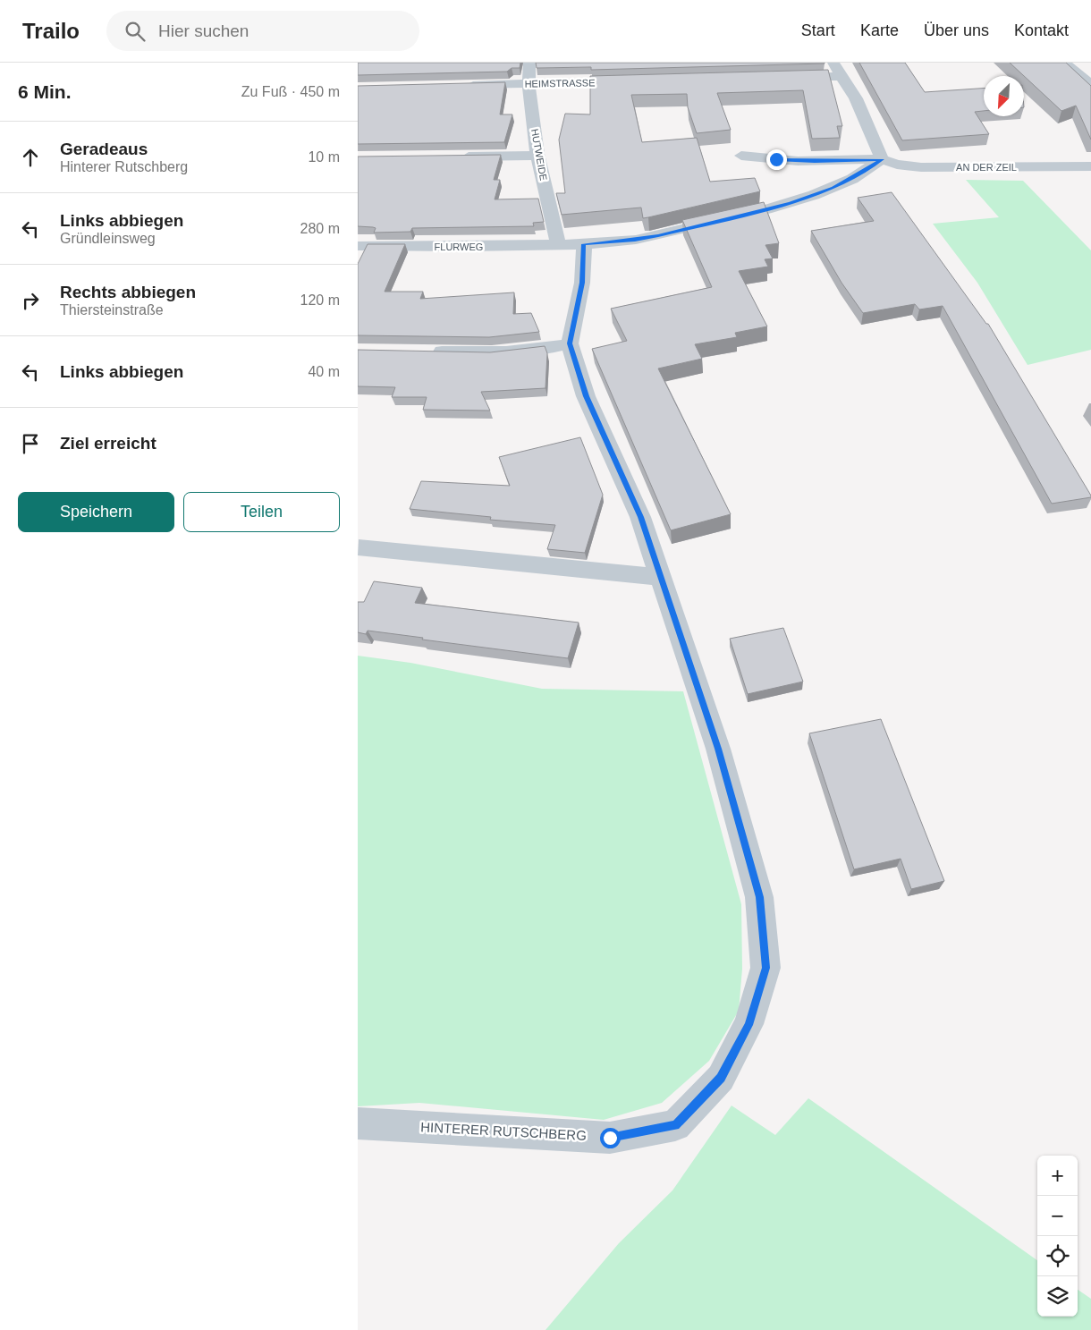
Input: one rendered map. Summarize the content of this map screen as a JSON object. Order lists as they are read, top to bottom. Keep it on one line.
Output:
{"streets":{"street":["HEIMSTRASSE","HUTWEIDE","AN DER ZEIL","FLURWEG","HINTERER RUTSCHBERG"]},"crossings":[["HEIMSTRASSE","HUTWEIDE"],["HUTWEIDE","FLURWEG"],["AN DER ZEIL","FLURWEG"]],"north":"bottom left","page":{"header":"Trailo","search":"Hier suchen","nav":["Start","Karte","Über uns","Kontakt"],"heading":["6 Min.","Zu Fuß · 450 m"],"list":[["Geradeaus","Hinterer Rutschberg","10 m"],["Links abbiegen","Gründleinsweg","280 m"],["Rechts abbiegen","Thiersteinstraße","120 m"],["Links abbiegen","40 m"],"Ziel erreicht"],"buttons":["Speichern","Teilen"],"map_buttons":["+","−"]}}
